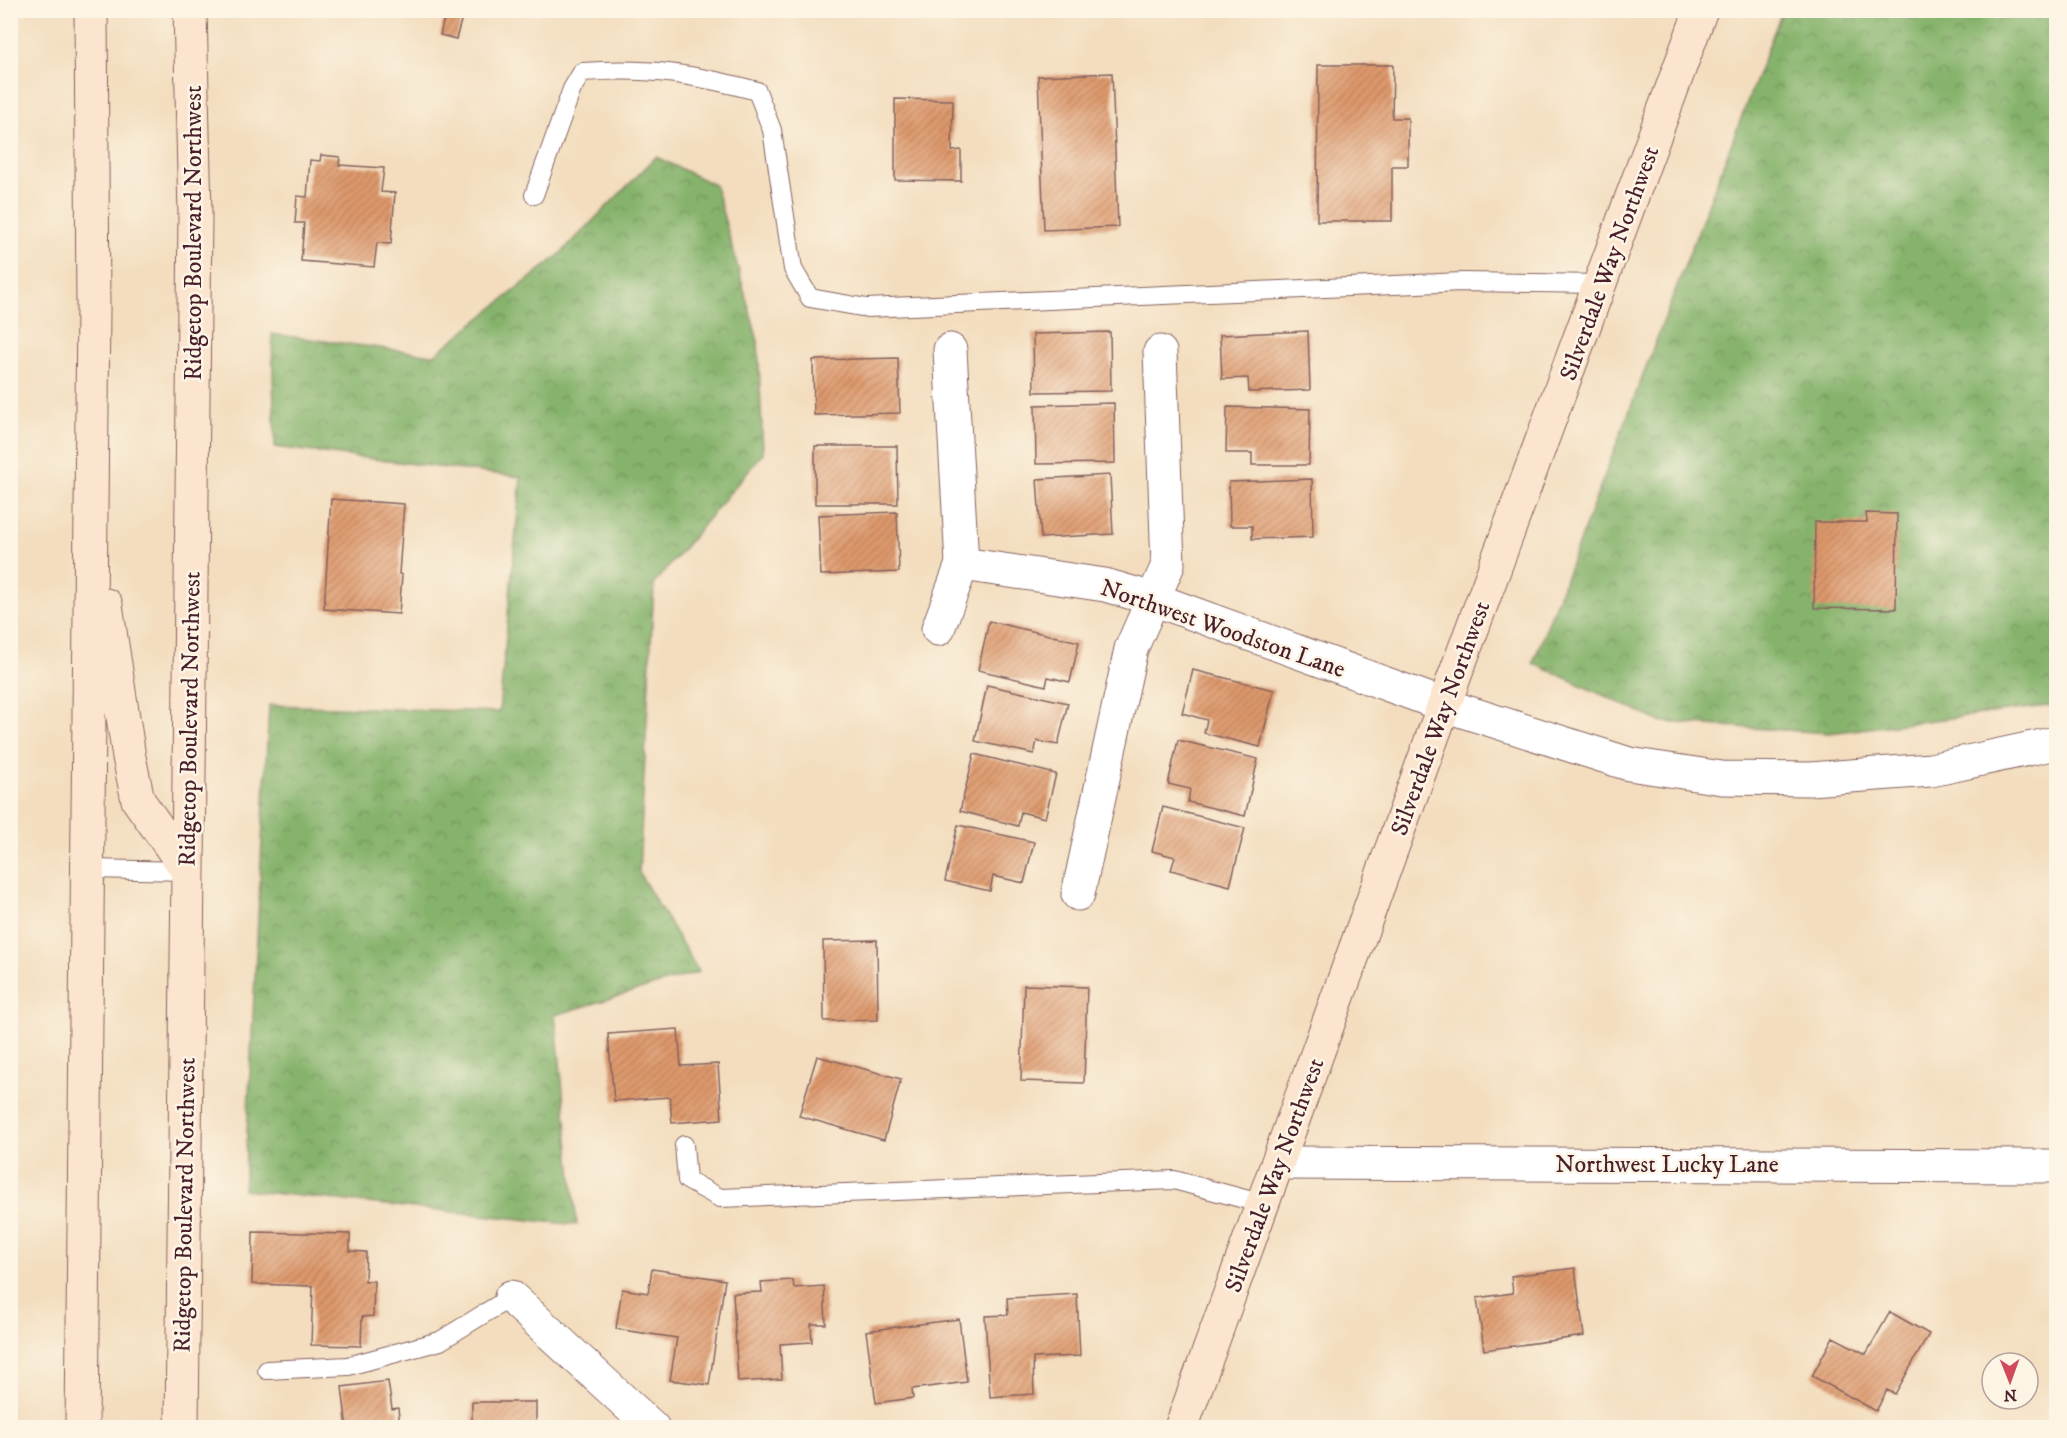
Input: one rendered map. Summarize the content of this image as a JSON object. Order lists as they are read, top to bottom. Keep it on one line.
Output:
{"streets":{"main road":["Ridgetop Boulevard Northwest","Silverdale Way Northwest"],"street":["Northwest Woodston Lane","Northwest Lucky Lane"]},"crossings":[["Silverdale Way Northwest","Northwest Woodston Lane"],["Silverdale Way Northwest","Northwest Lucky Lane"]],"north":"bottom"}
